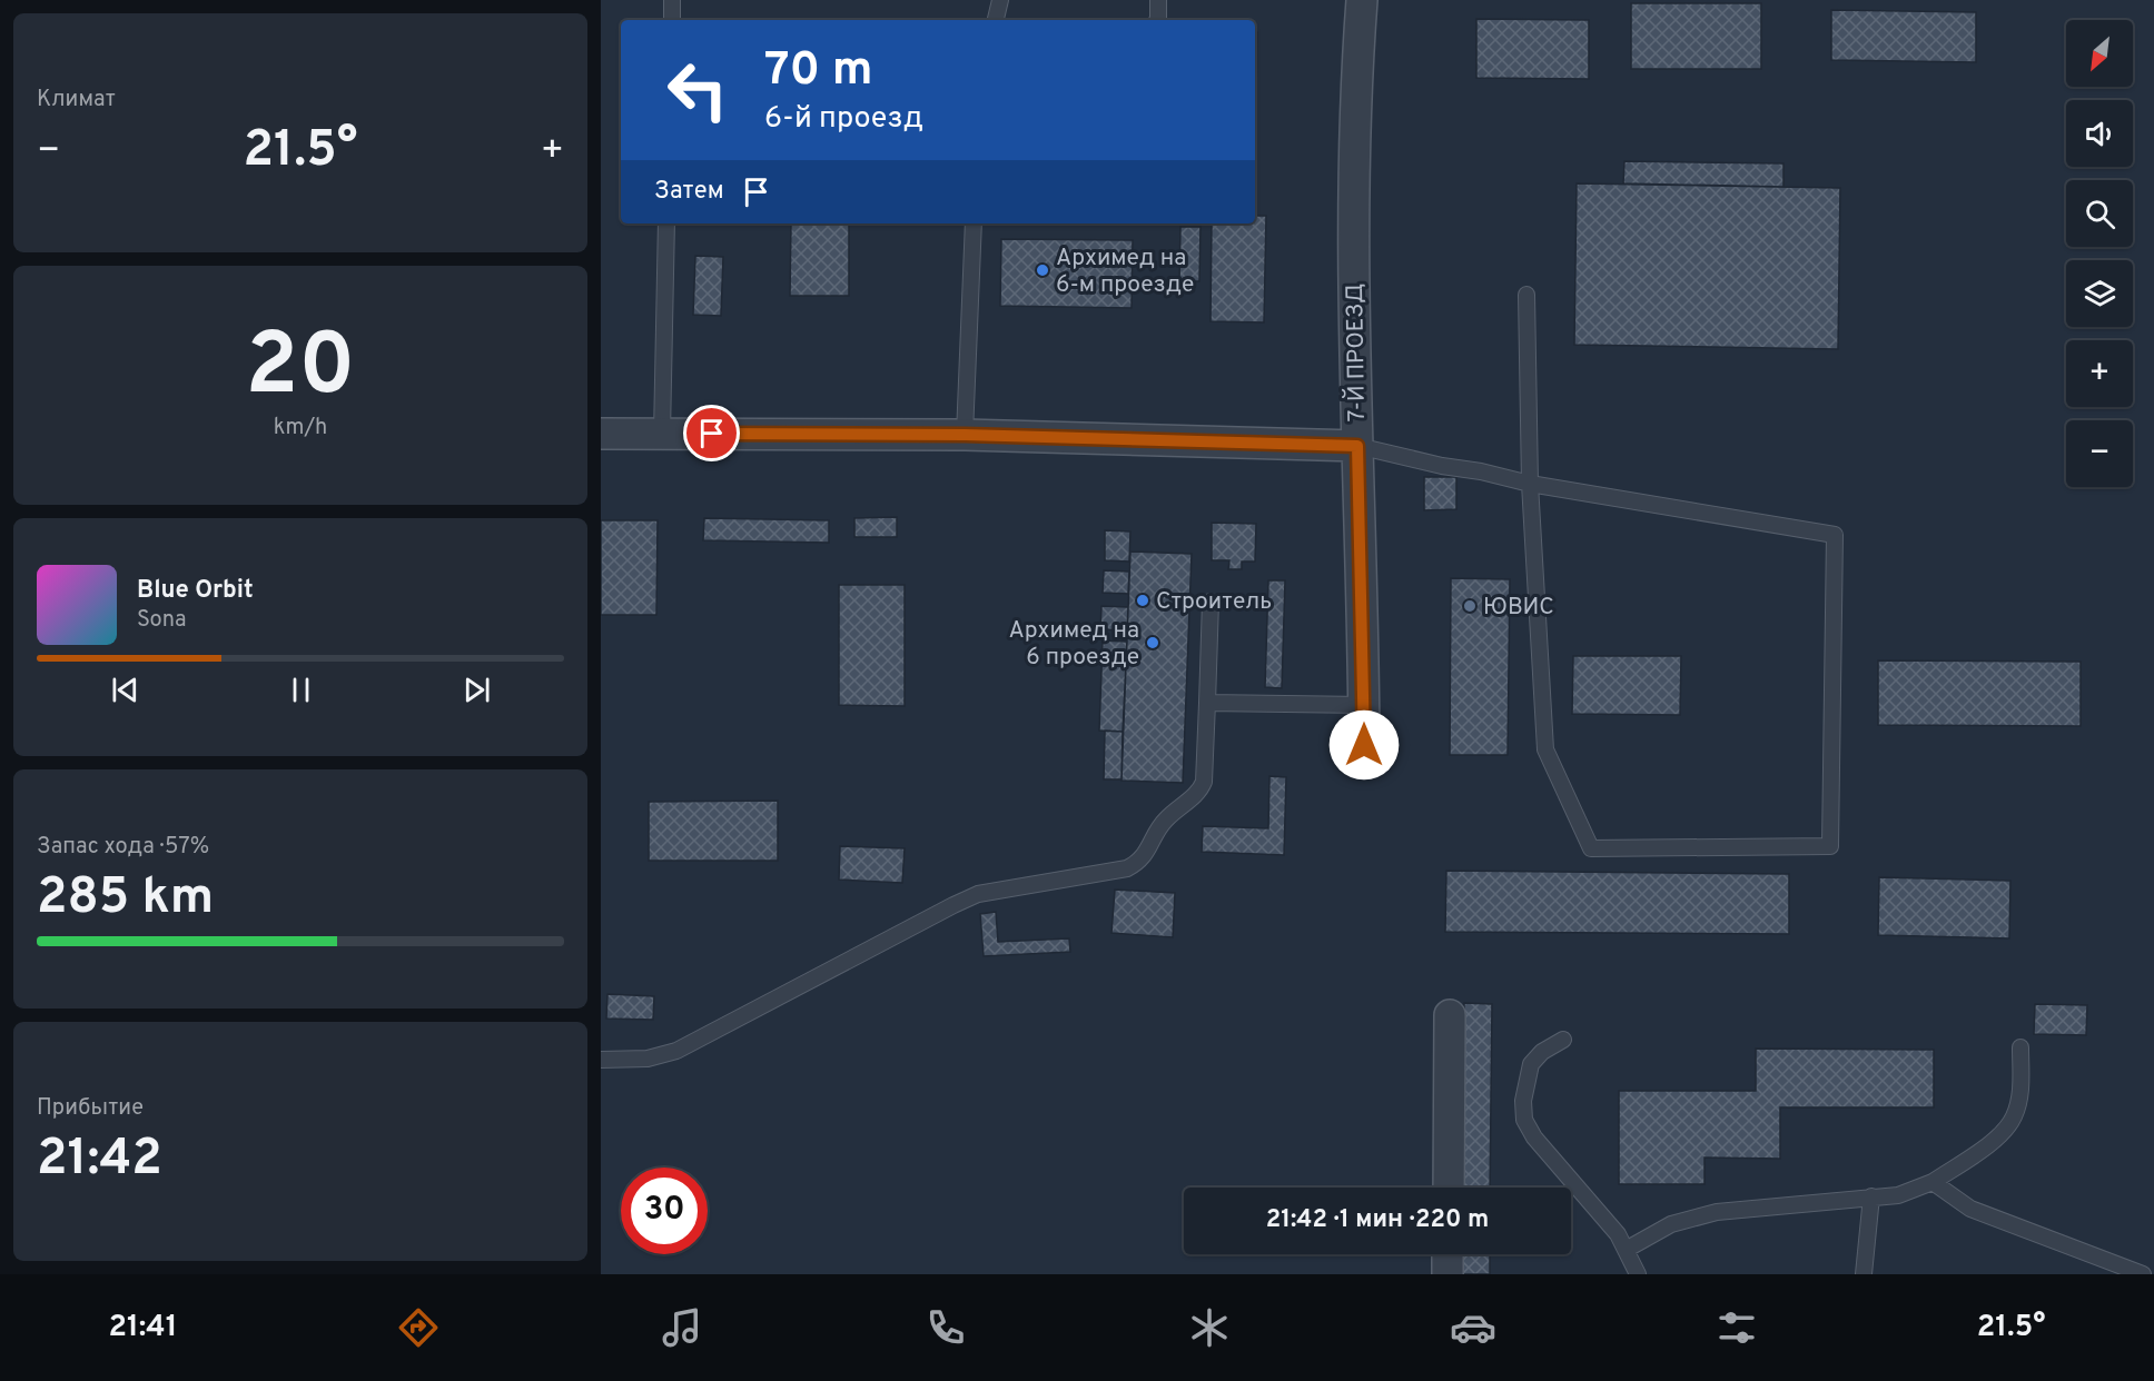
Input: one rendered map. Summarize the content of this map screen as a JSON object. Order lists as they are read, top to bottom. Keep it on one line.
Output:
{"streets":{"street":["7-Й ПРОЕЗД"]},"places":["Архимед на 6-м проезде","Строитель","ЮВИС","Архимед на 6 проезде"],"north":"bottom left","page":{"tile":["Климат",["20","km/h"],["Запас хода · 57%","285 km"],["Прибытие","21:42"]],"map_buttons":["+","−"],"turn":["70 m","6-й проезд"],"heat":["−","21.5°","+"],"then":"Затем","song":["Blue Orbit","Sona"],"limit":"30","trip":"21:42 · 1 мин · 220 m","tabs":["21:41","21.5°"]}}
